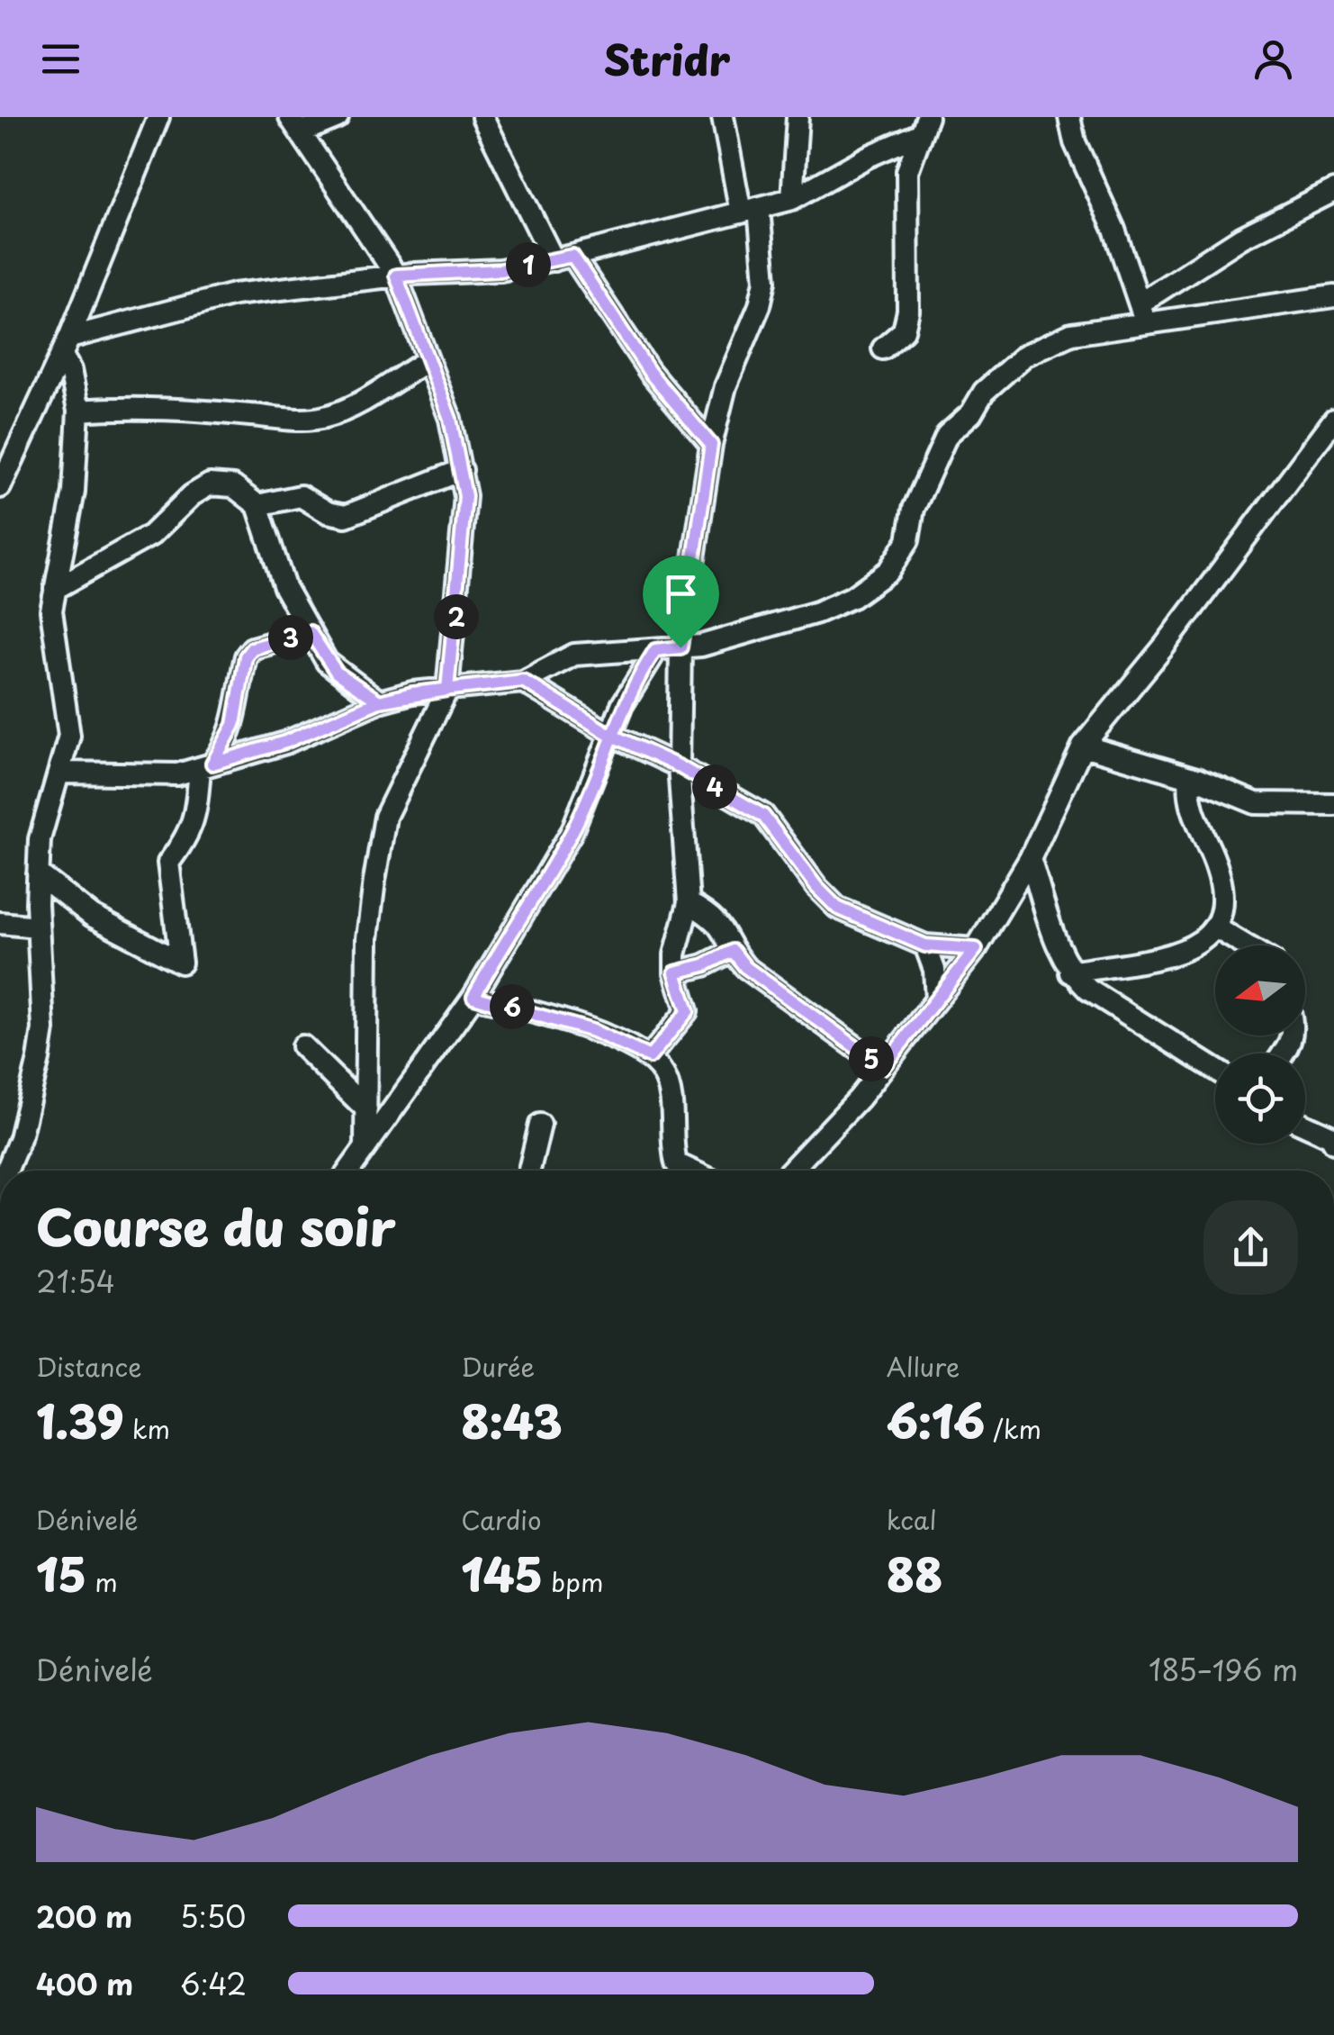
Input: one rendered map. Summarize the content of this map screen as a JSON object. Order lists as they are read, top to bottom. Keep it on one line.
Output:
{"north":"left","page":{"header":"Stridr","pins":["1","2","3","4","6","5"],"heading":["Course du soir","21:54"],"stats":[["Distance","1.39 km"],["Durée","8:43"],["Allure","6:16 /km"],["Dénivelé","15 m"],["Cardio","145 bpm"],["kcal","88"]],"chart":["Dénivelé","185–196 m"],"list":[{"name":"200 m","note":"5:50"},{"name":"400 m","note":"6:42"}]}}
